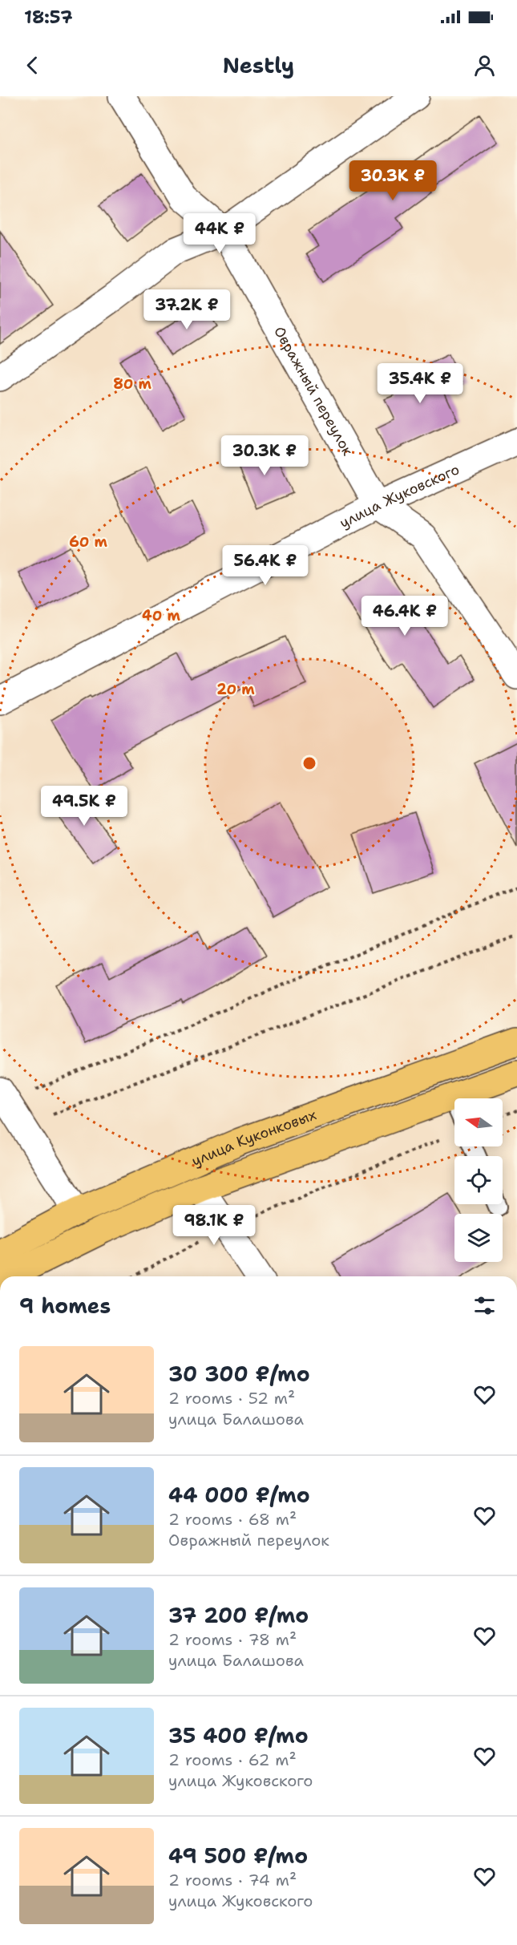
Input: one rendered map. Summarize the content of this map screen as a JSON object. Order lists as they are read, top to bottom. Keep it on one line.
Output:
{"streets":{"main road":["улица Куконковых"],"street":["Овражный переулок","улица Жуковского"]},"crossings":[["Овражный переулок","улица Жуковского"]],"north":"left","page":{"status":"18:57","header":"Nestly","price":["30.3K ₽","44K ₽","37.2K ₽","35.4K ₽","30.3K ₽","56.4K ₽","46.4K ₽","49.5K ₽","98.1K ₽"],"heading":"9 homes","list":[{"name":"30 300 ₽/mo","note":"2 rooms · 52 m² · улица Балашова"},{"name":"44 000 ₽/mo","note":"2 rooms · 68 m² · Овражный переулок"},{"name":"37 200 ₽/mo","note":"2 rooms · 78 m² · улица Балашова"},{"name":"35 400 ₽/mo","note":"2 rooms · 62 m² · улица Жуковского"},{"name":"49 500 ₽/mo","note":"2 rooms · 74 m² · улица Жуковского"}]},"rings":["80 m","60 m","40 m","20 m"]}
